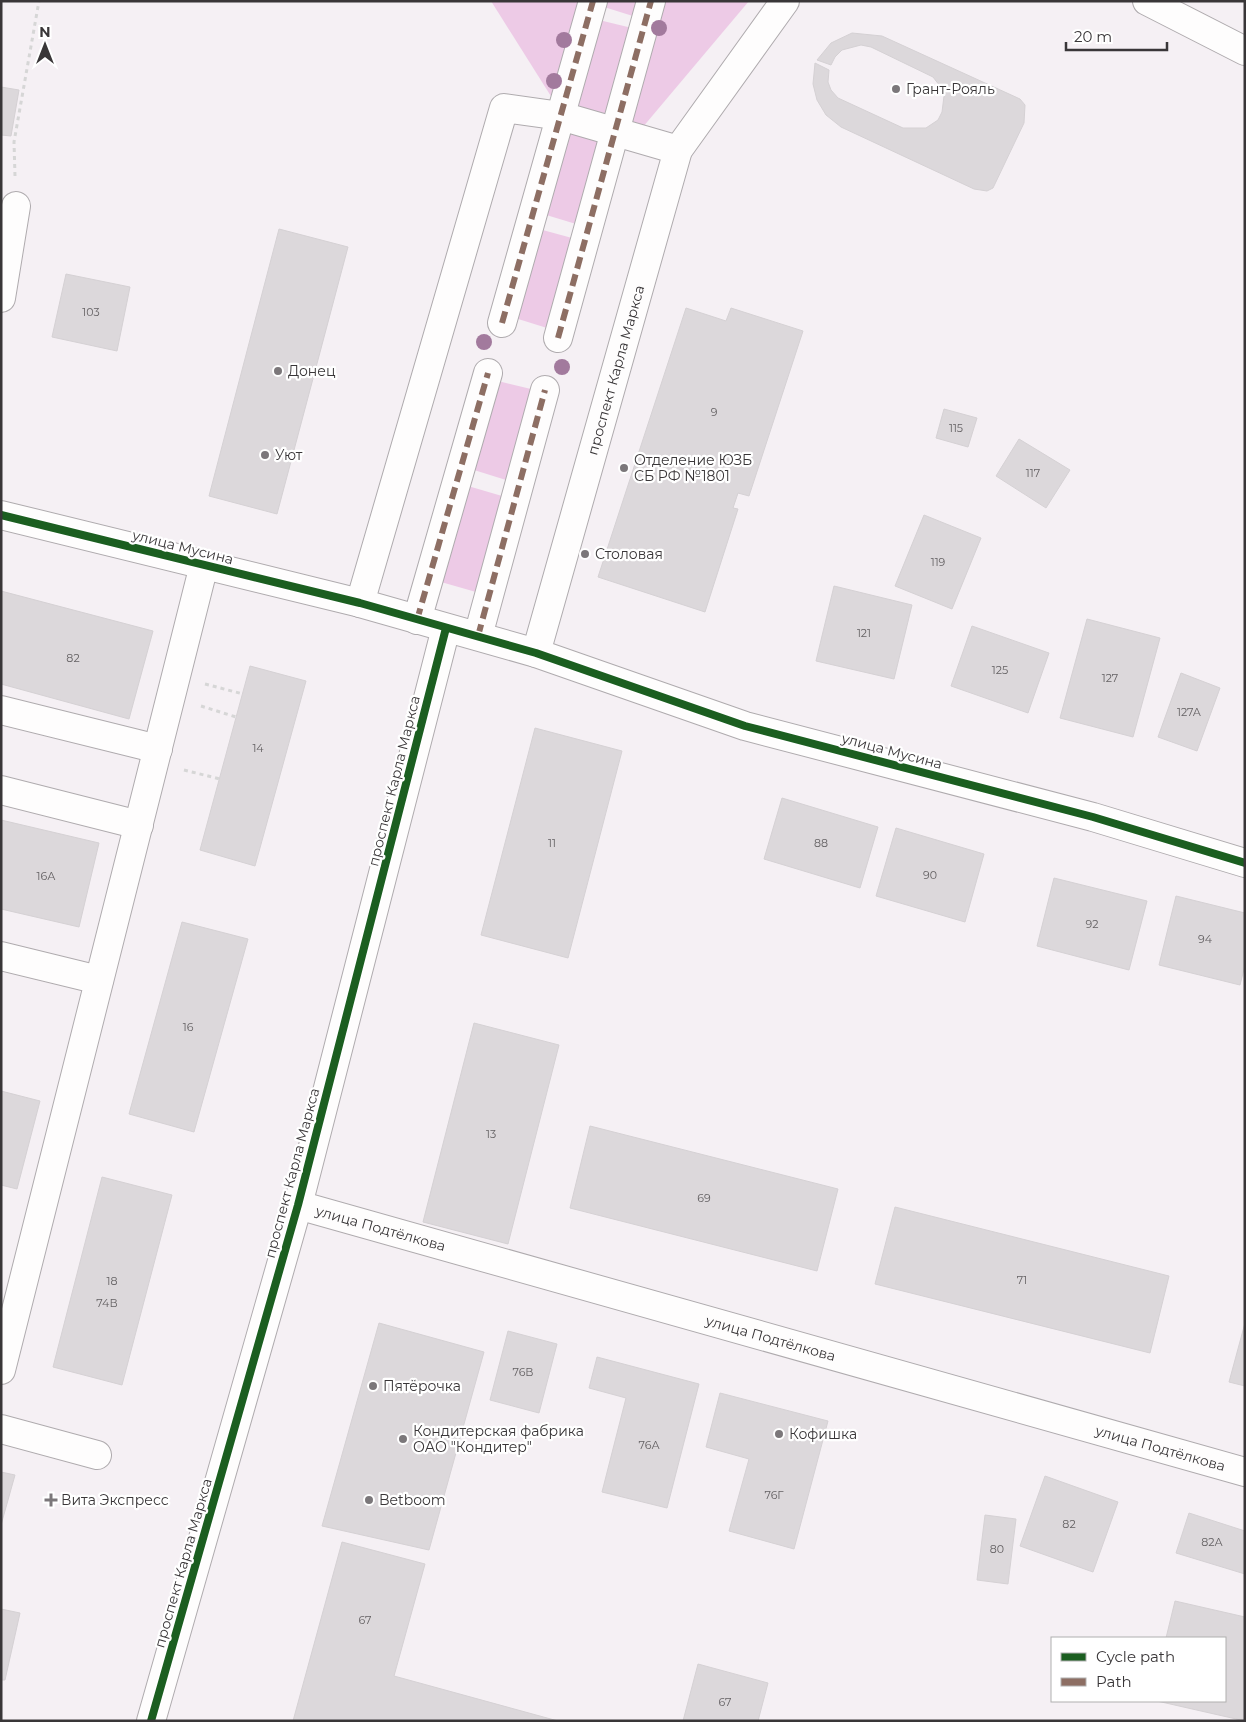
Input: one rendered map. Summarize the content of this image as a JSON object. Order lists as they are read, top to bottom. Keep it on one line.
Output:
{"streets":{"street":["проспект Карла Маркса","улица Мусина","улица Подтёлкова"]},"crossings":[["проспект Карла Маркса","улица Мусина"],["проспект Карла Маркса","улица Подтёлкова"]],"places":{"other":["Грант-Рояль","Донец","Уют","Отделение ЮЗБ СБ РФ №1801","Столовая","Пятёрочка","Кофишка","Кондитерская фабрика ОАО \"Кондитер\"","Betboom"],"health":["Вита Экспресс"]},"house_numbers":["103","9","115","117","119","121","82","125","127","127А","14","11","88","90","16А","92","94","16","13","69","71","18","74В","76В","76А","76Г","82","82А","80","67","67"],"legend":["Cycle path","Path"],"scale_bar":"20 m","north":"top"}
